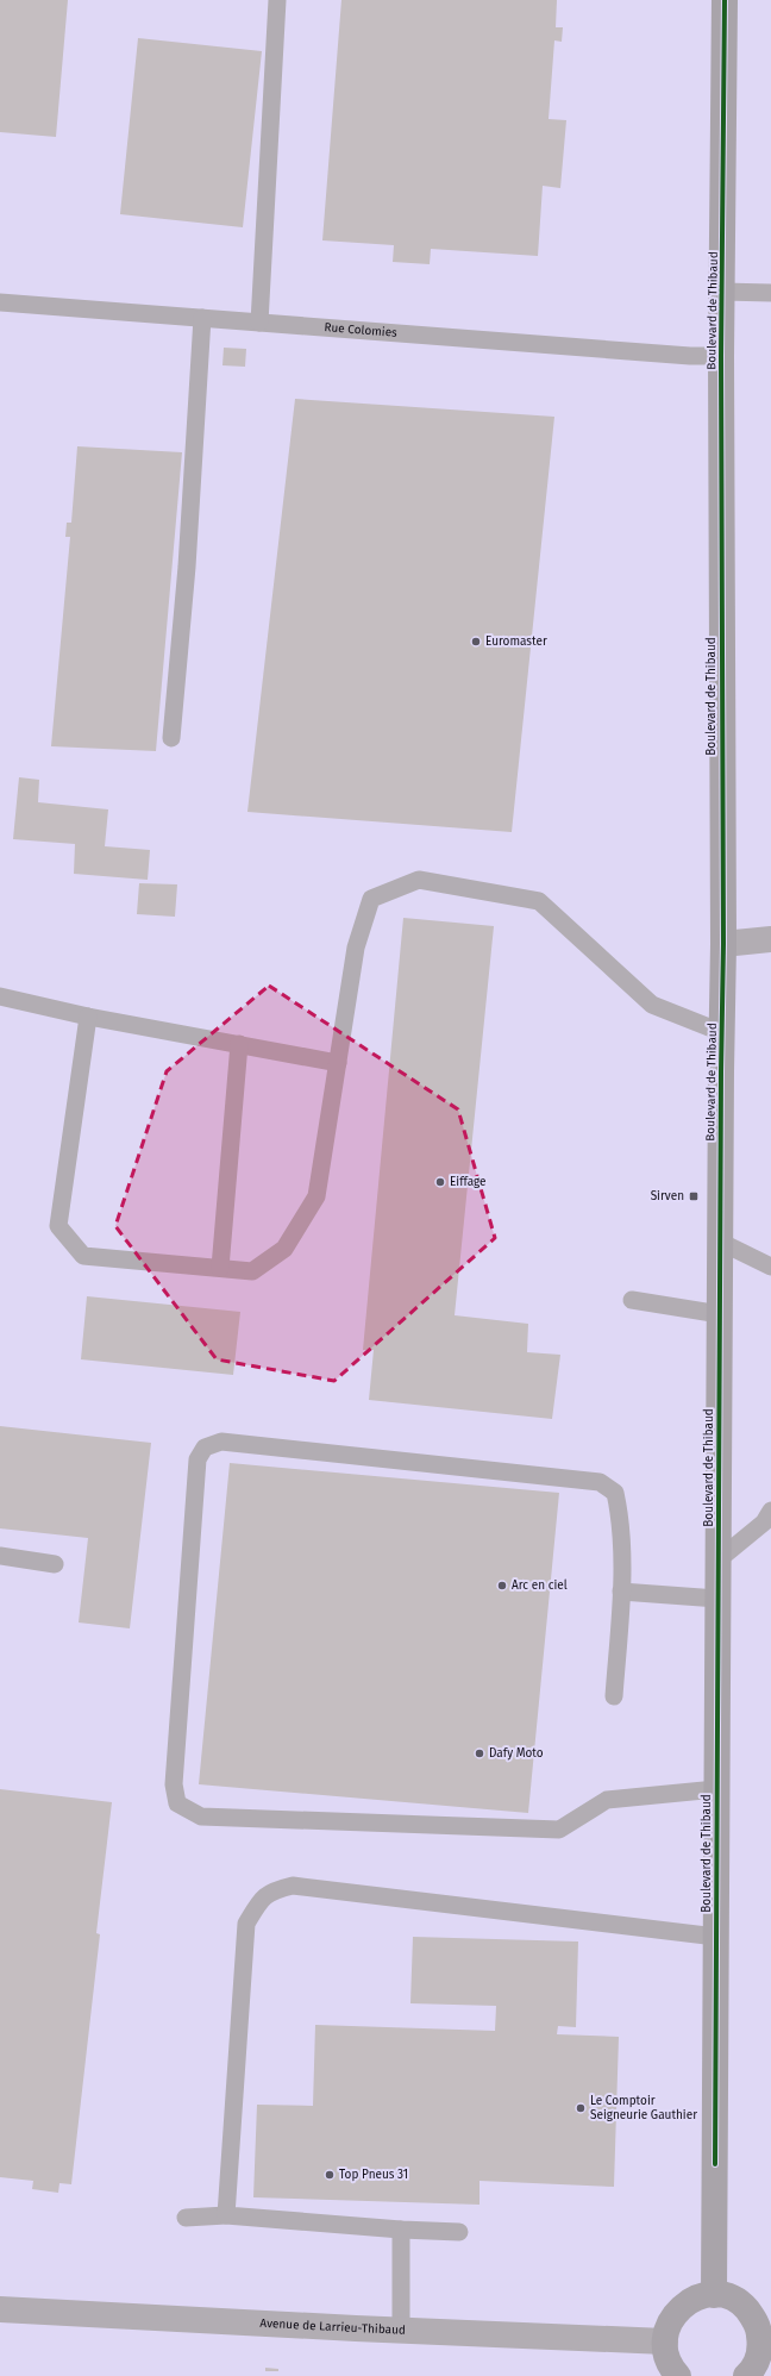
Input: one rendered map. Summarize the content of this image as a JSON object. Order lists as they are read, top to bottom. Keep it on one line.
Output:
{"streets":{"street":["Boulevard de Thibaud","Avenue de Larrieu-Thibaud"],"lane":["Rue Colomies"]},"crossings":[["Boulevard de Thibaud","Rue Colomies"]],"places":{"other":["Euromaster","Eiffage","Arc en ciel","Dafy Moto","Le Comptoir Seigneurie Gauthier","Top Pneus 31"],"transit":["Sirven"]}}
